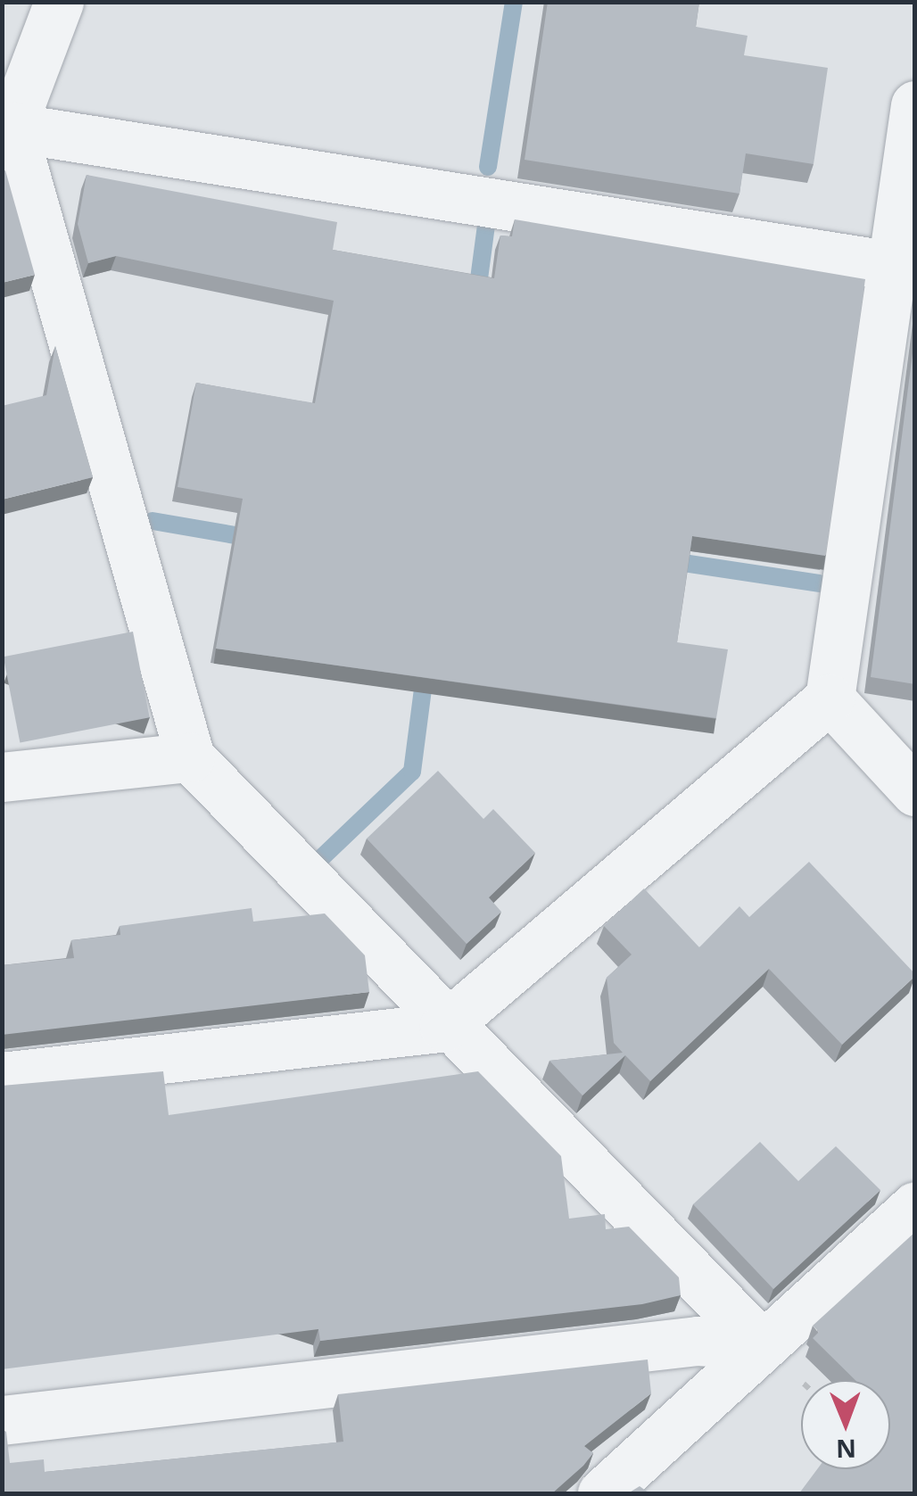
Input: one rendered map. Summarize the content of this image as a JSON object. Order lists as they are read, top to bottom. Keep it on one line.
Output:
{"north":"bottom"}
